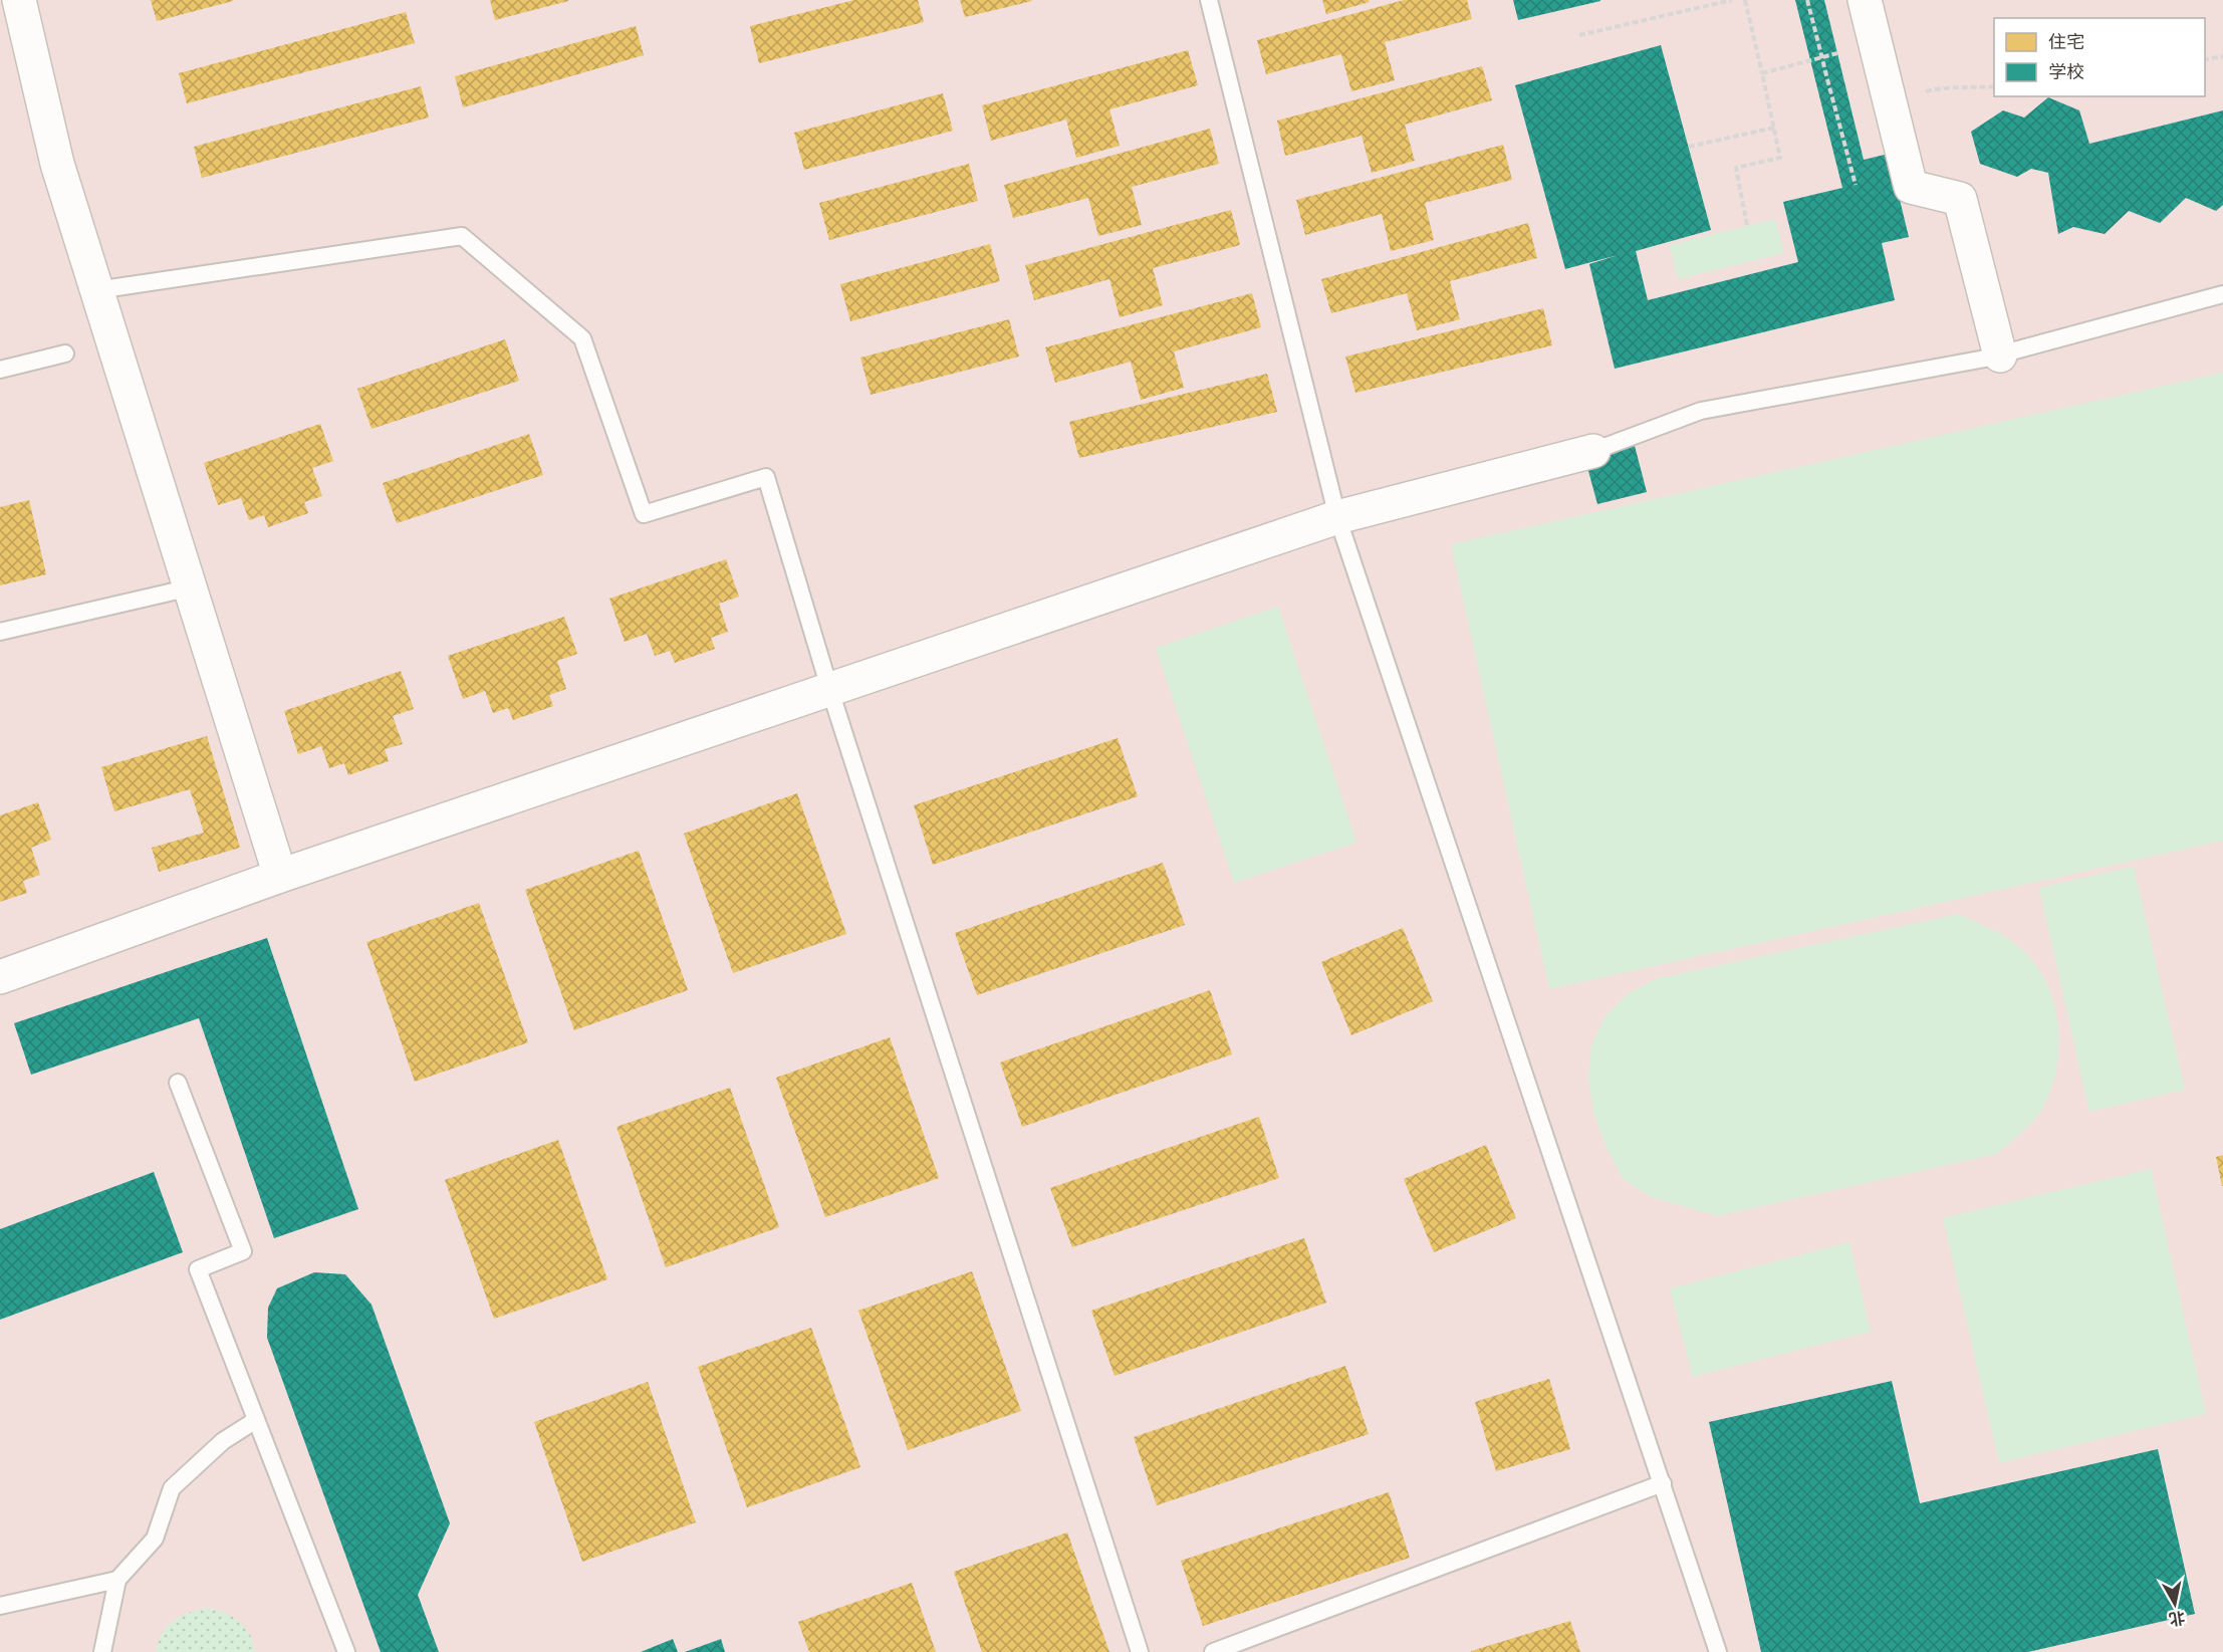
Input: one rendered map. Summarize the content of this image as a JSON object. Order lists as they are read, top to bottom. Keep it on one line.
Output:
{"legend":["住宅","学校"],"north":"bottom"}
